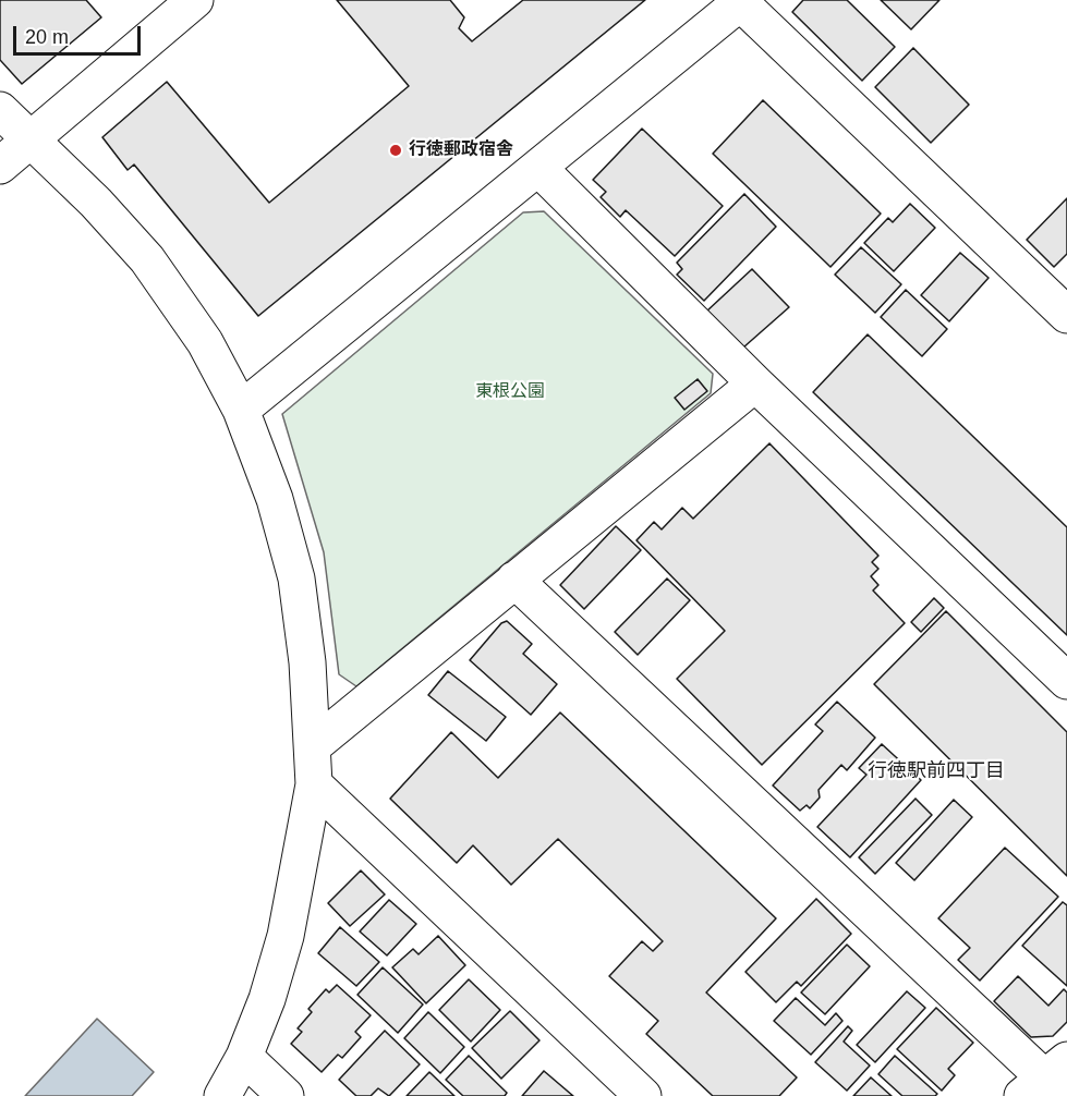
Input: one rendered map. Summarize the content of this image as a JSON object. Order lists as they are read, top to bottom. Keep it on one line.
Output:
{"districts":["行徳駅前四丁目"],"parks":["東根公園"],"places":["行徳郵政宿舎"],"scale_bar":"20 m"}
